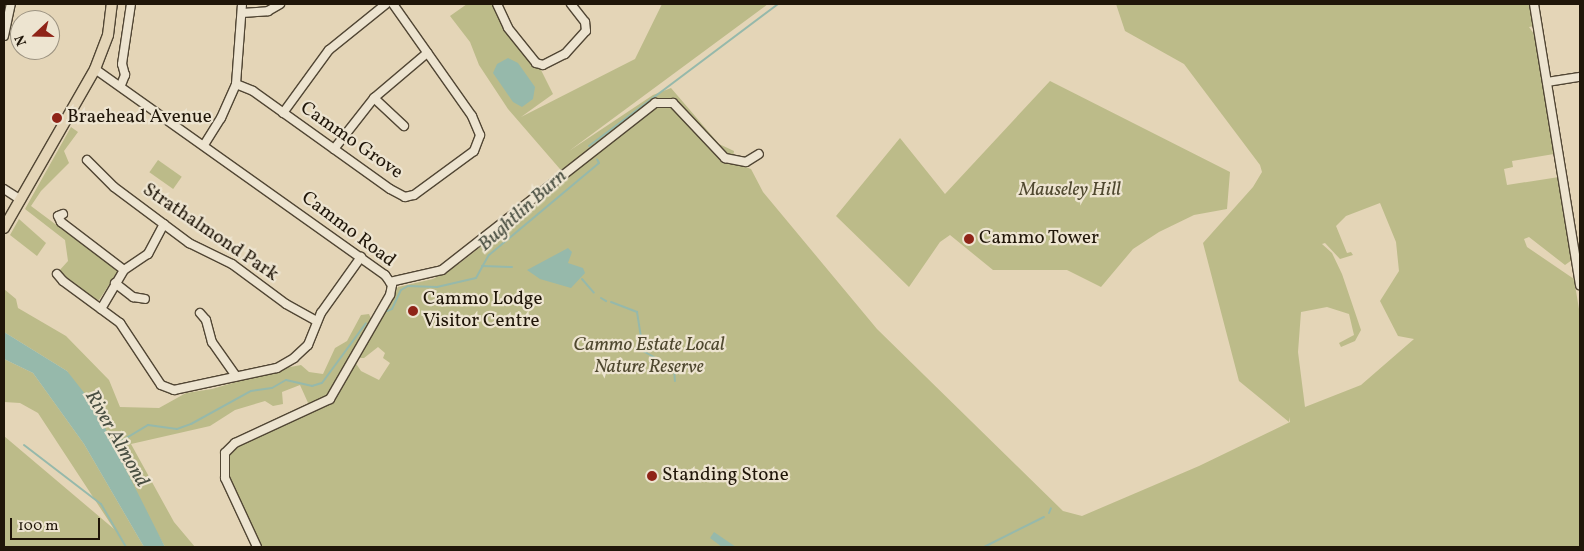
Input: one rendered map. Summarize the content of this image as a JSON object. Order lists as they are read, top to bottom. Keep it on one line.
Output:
{"streets":{"street":["Cammo Grove","Cammo Road","Strathalmond Park"]},"water":["Bughtlin Burn","River Almond"],"parks":["Mauseley Hill","Cammo Estate Local Nature Reserve"],"places":["Braehead Avenue","Cammo Tower","Cammo Lodge Visitor Centre","Standing Stone"],"scale_bar":"100 m","north":"left"}
